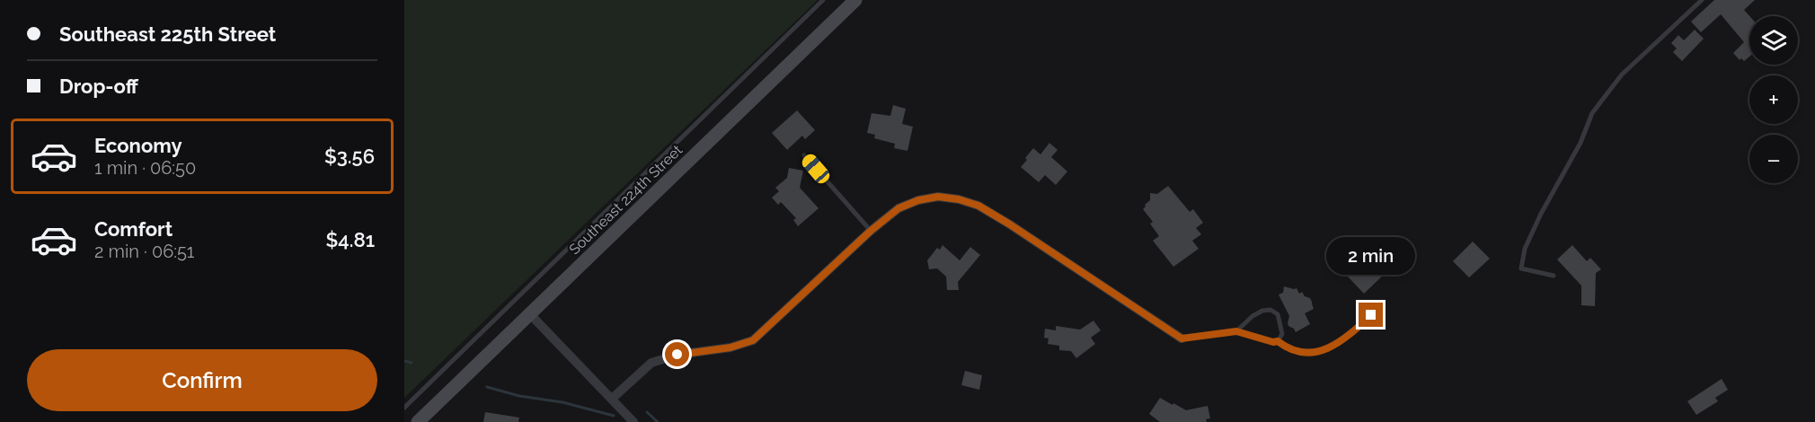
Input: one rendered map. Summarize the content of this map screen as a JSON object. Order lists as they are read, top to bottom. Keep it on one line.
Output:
{"streets":{"street":["Southeast 224th Street"]},"page":{"banner":["Southeast 225th Street","Drop-off"],"map_buttons":["+","−"],"list":[{"name":"Economy","note":"1 min · 06:50","value":"$3.56"},{"name":"Comfort","note":"2 min · 06:51","value":"$4.81"}],"bubble":"2 min","buttons":"Confirm"}}
